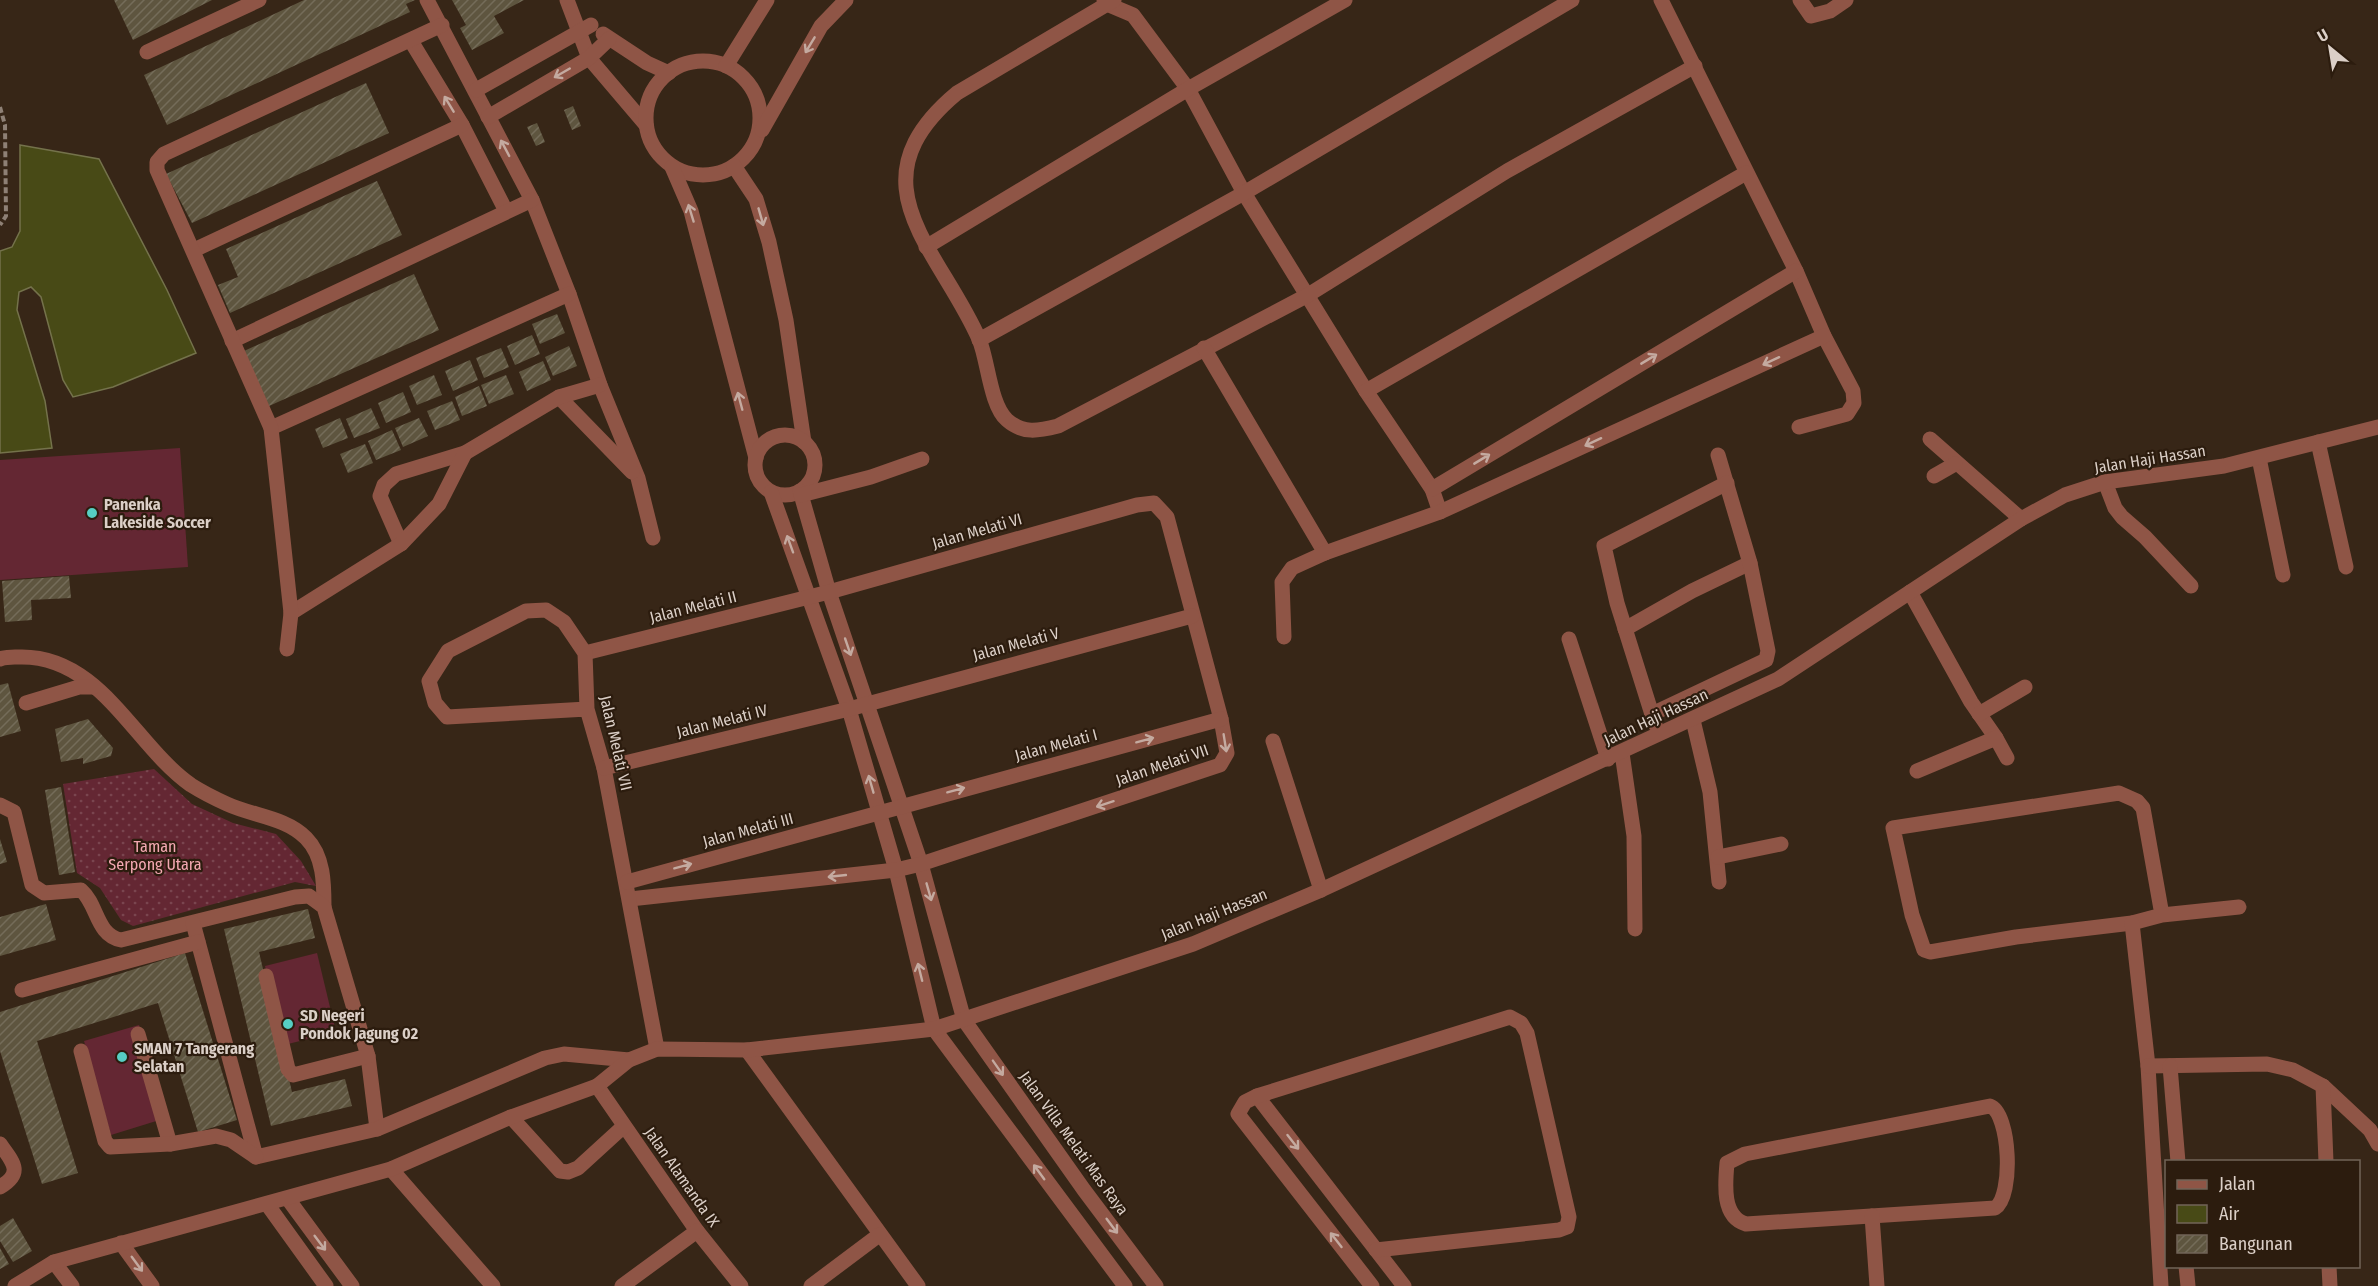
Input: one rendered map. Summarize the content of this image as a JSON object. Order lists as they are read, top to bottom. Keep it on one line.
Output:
{"streets":{"street":["Jalan Haji Hassan","Jalan Melati VI","Jalan Melati II","Jalan Melati V","Jalan Melati IV","Jalan Melati VII","Jalan Melati I","Jalan Melati III","Jalan Villa Melati Mas Raya","Jalan Alamanda IX"]},"crossings":[["Jalan Haji Hassan","Jalan Melati VII"],["Jalan Haji Hassan","Jalan Villa Melati Mas Raya"],["Jalan Melati VI","Jalan Melati II"],["Jalan Melati VI","Jalan Melati VII"],["Jalan Melati VI","Jalan Villa Melati Mas Raya"],["Jalan Melati II","Jalan Melati VII"],["Jalan Melati V","Jalan Melati IV"],["Jalan Melati V","Jalan Melati VII"],["Jalan Melati V","Jalan Villa Melati Mas Raya"],["Jalan Melati IV","Jalan Melati VII"],["Jalan Melati VII","Jalan Melati I"],["Jalan Melati VII","Jalan Melati III"],["Jalan Melati VII","Jalan Villa Melati Mas Raya"],["Jalan Melati I","Jalan Melati III"],["Jalan Melati I","Jalan Villa Melati Mas Raya"]],"one_way":["Jalan Melati I"],"parks":["Taman Serpong Utara"],"places":["Panenka Lakeside Soccer","SD Negeri Pondok Jagung 02","SMAN 7 Tangerang Selatan"],"legend":["Jalan","Air","Bangunan"],"north":"top left"}
